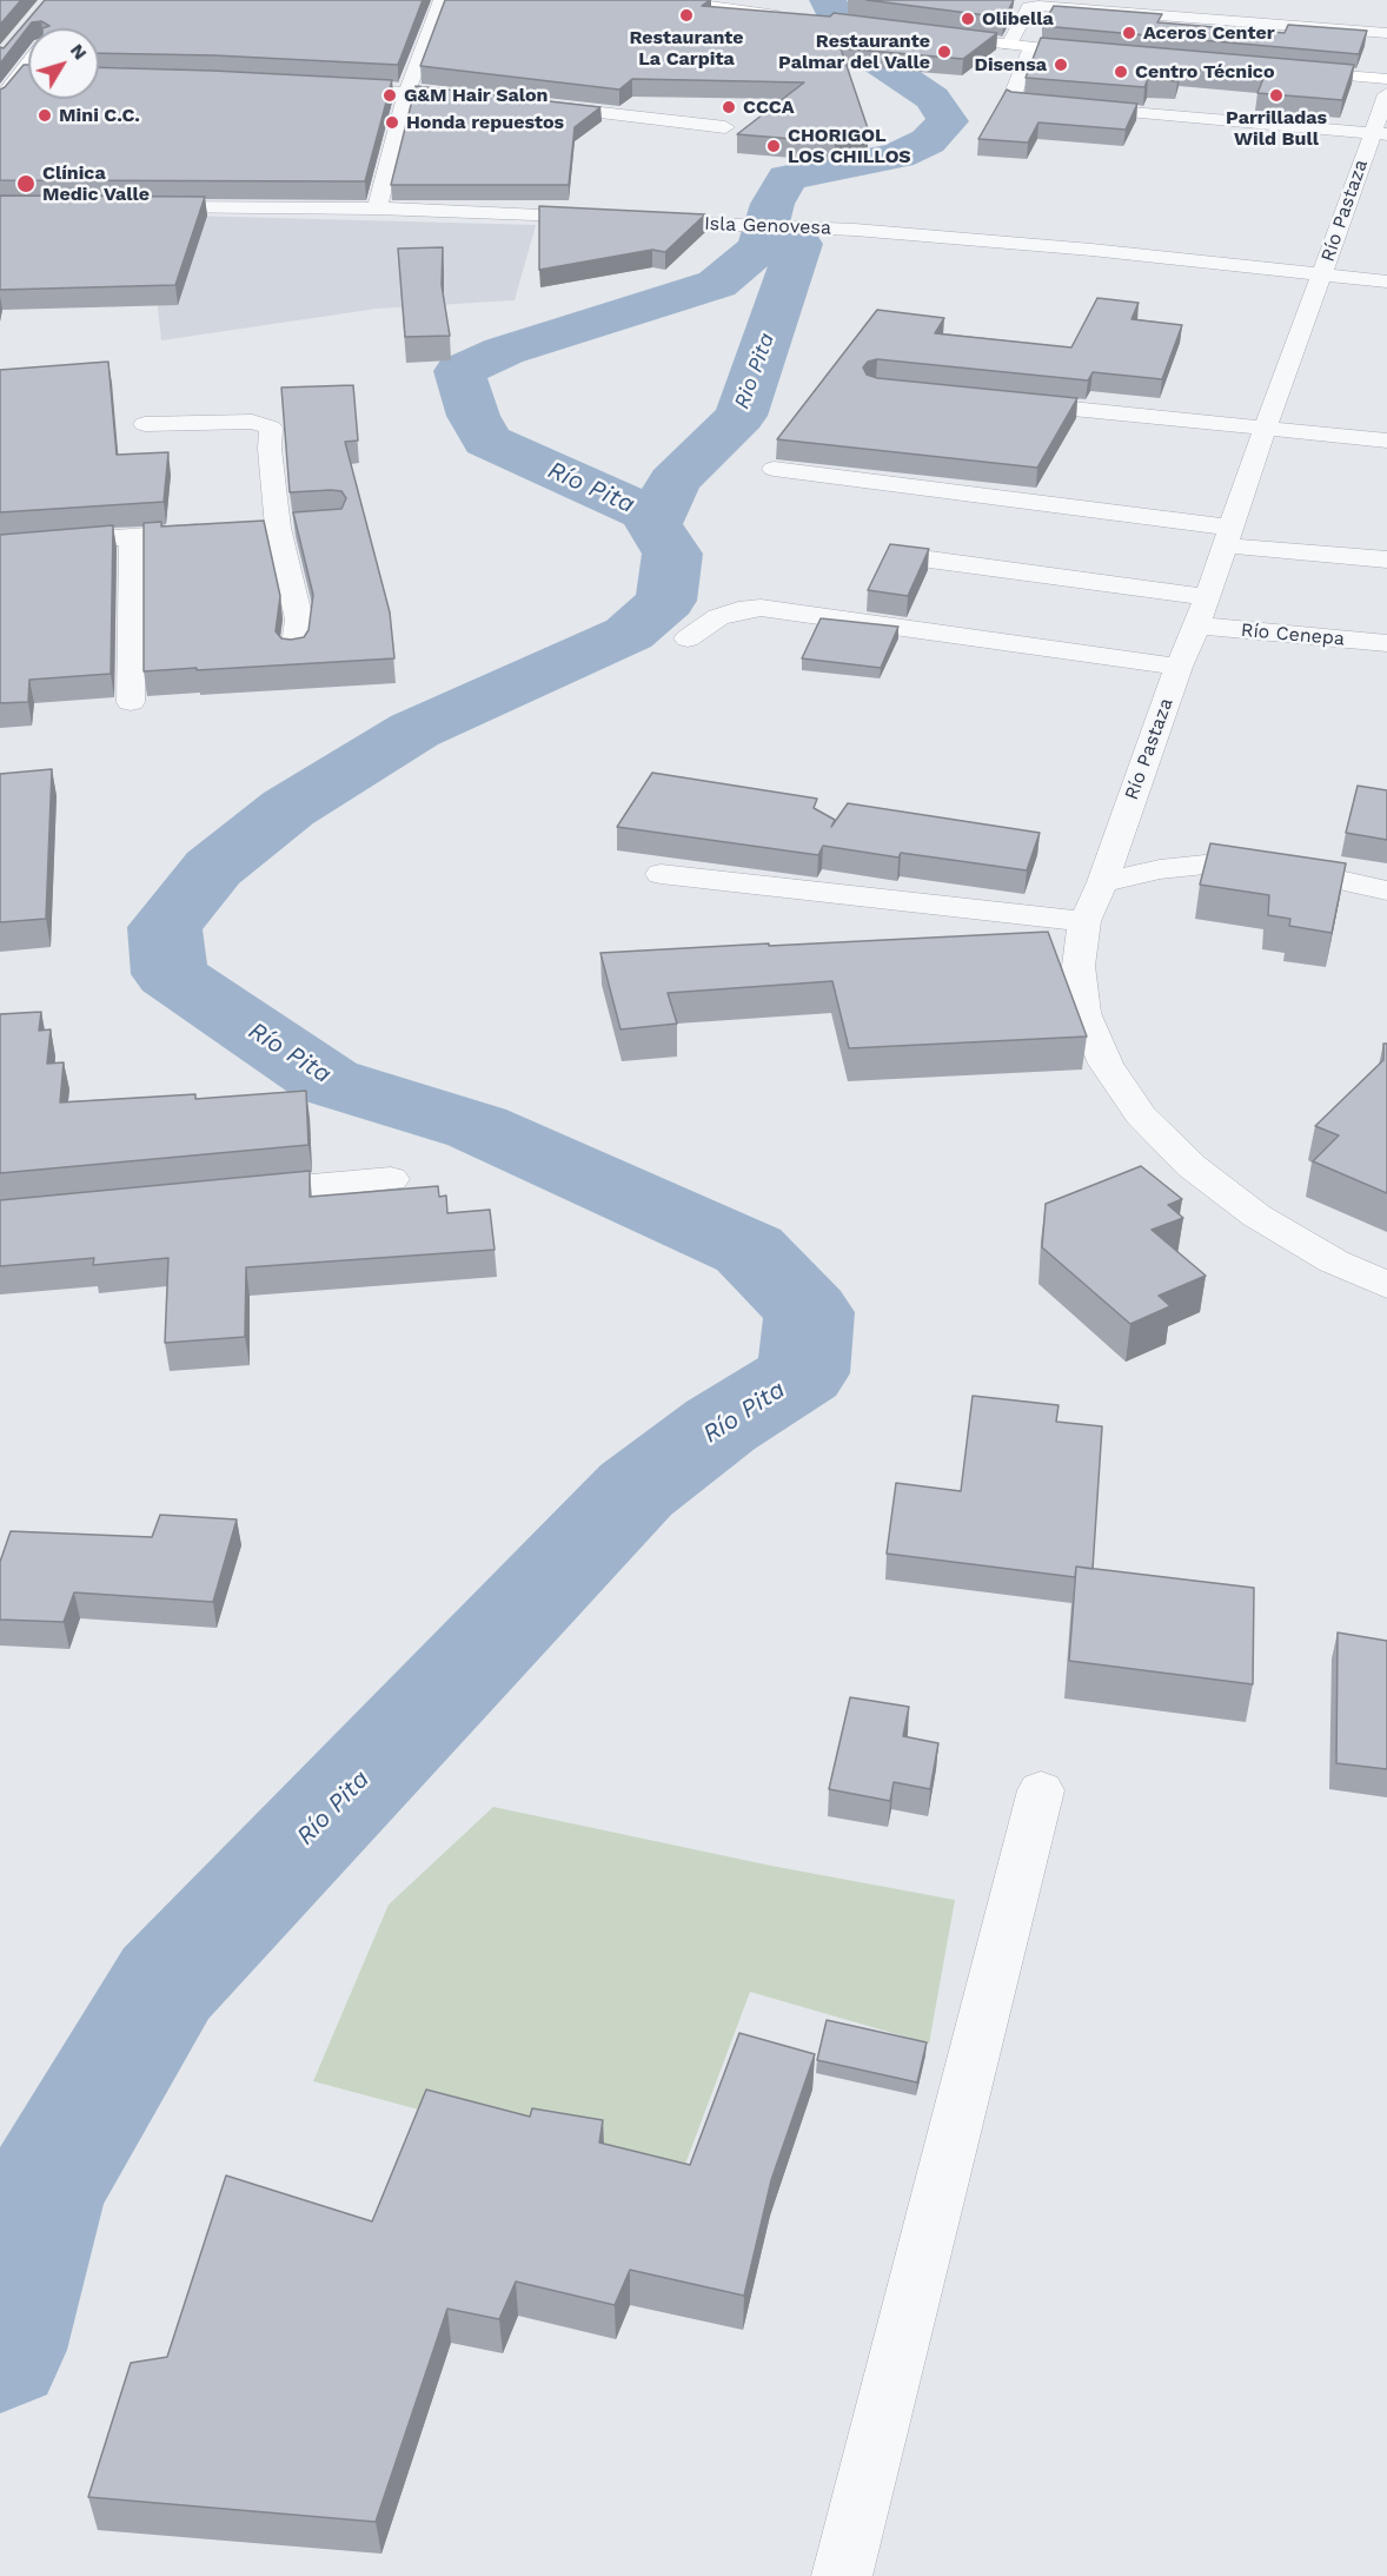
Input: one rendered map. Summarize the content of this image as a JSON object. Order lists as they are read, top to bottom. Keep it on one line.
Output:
{"streets":{"street":["Río Pastaza","Isla Genovesa","Río Cenepa"]},"crossings":[["Río Pastaza","Isla Genovesa"],["Río Pastaza","Río Cenepa"]],"water":["Rio Pita","Río Pita"],"places":["Restaurante La Carpita","Olibella","Aceros Center","Restaurante Palmar del Valle","Disensa","Centro Técnico","G&M Hair Salon","Parrilladas Wild Bull","CCCA","Mini C.C.","Honda repuestos","CHORIGOL LOS CHILLOS","Clínica Medic Valle"],"north":"top right"}
